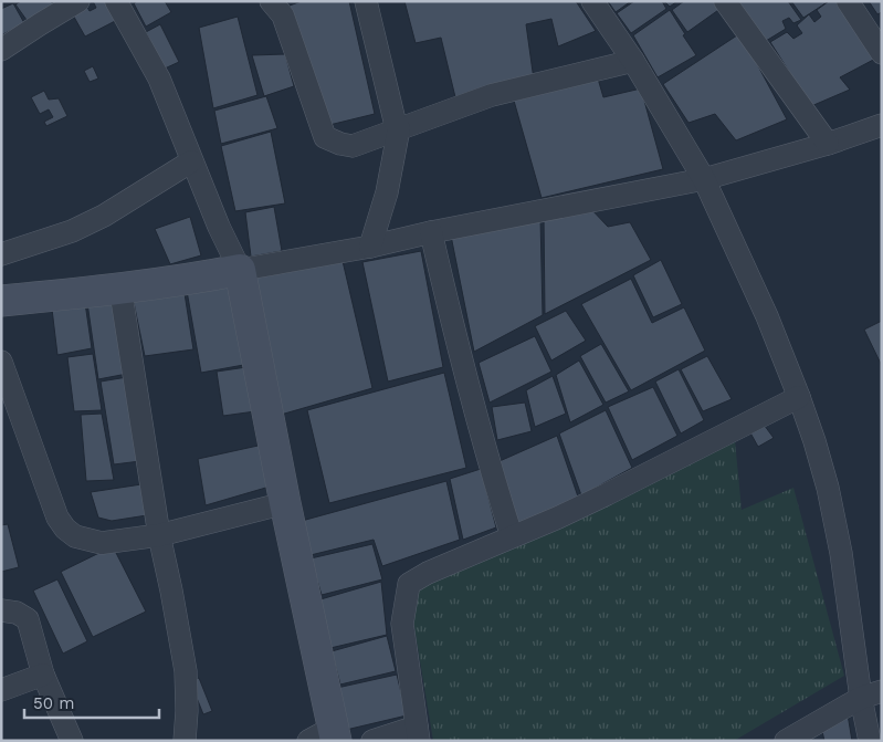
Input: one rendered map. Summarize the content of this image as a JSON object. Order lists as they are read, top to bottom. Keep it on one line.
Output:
{"scale_bar":"50 m"}
